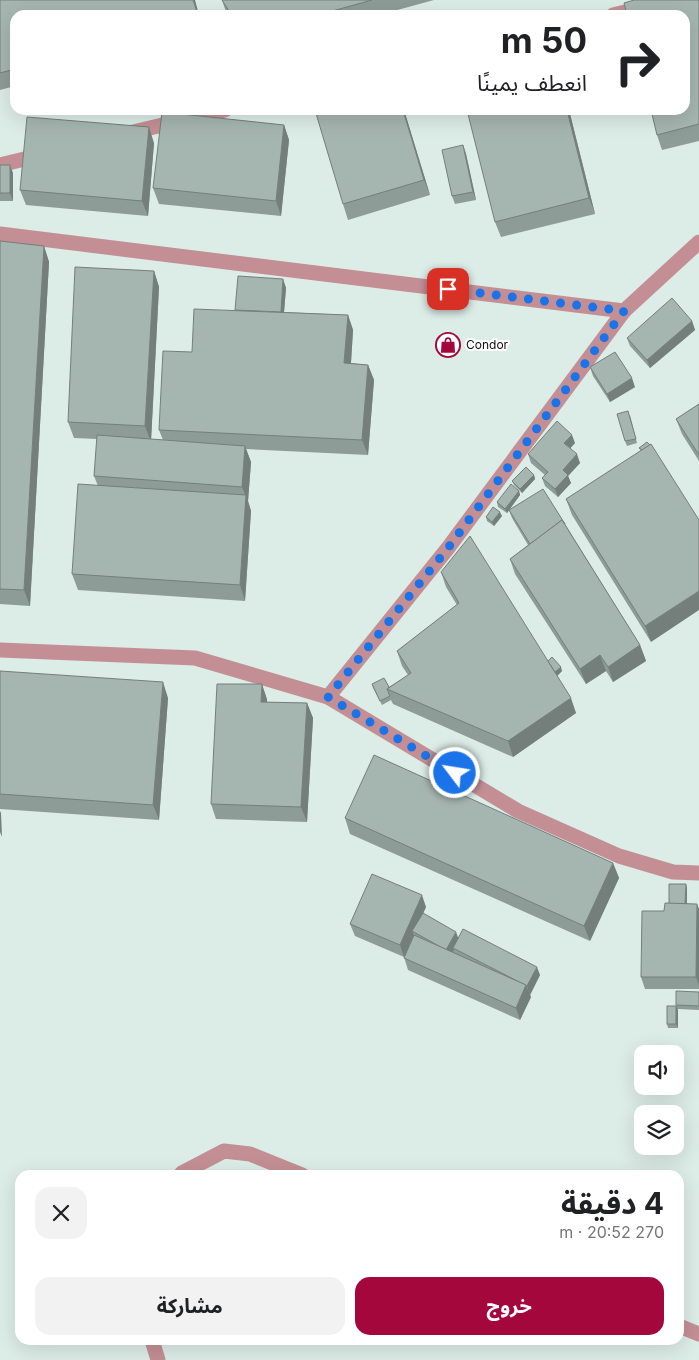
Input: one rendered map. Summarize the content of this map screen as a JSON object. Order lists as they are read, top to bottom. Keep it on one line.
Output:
{"places":{"shop":["Condor"]},"page":{"turn":["50 m","انعطف يمينًا"],"heading":["4 دقيقة","270 m · 20:52"],"buttons":["خروج","مشاركة"]}}
